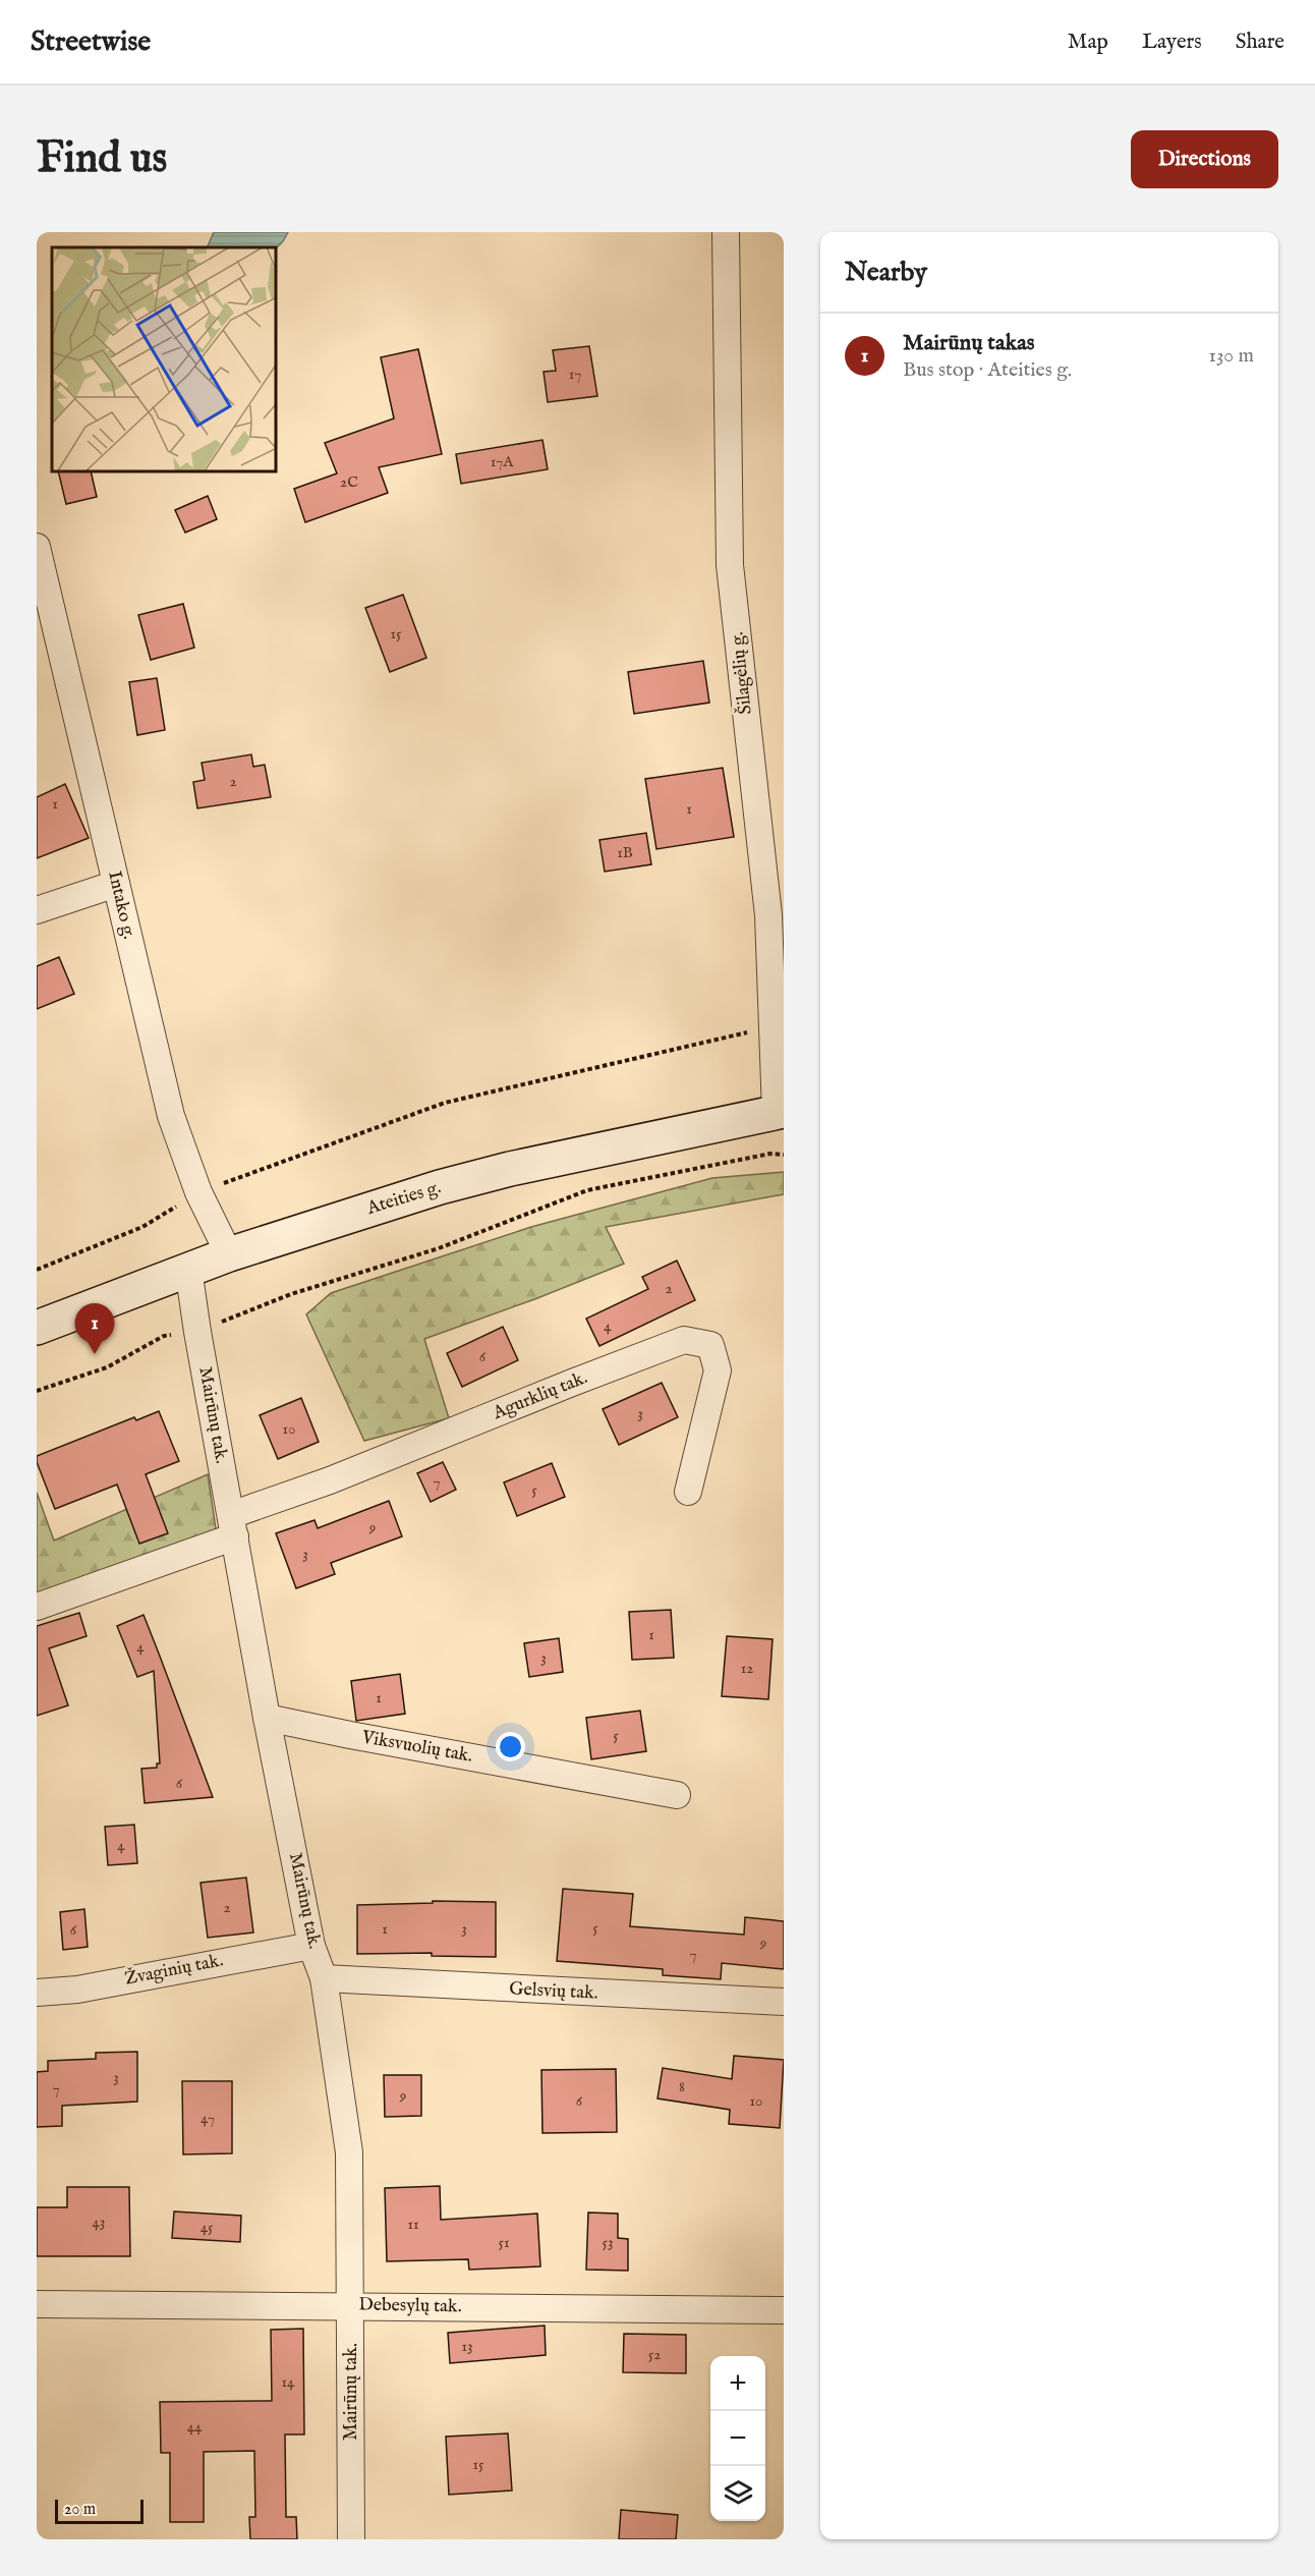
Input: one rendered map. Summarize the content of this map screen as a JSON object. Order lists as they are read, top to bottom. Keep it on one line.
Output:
{"streets":{"street":["Šilagėlių g.","Intako g.","Ateities g.","Agurklių tak.","Mairūnų tak.","Viksvuolių tak.","Žvaginių tak.","Gelsvių tak.","Debesylų tak."]},"crossings":[["Šilagėlių g.","Ateities g."],["Intako g.","Ateities g."],["Ateities g.","Mairūnų tak."],["Agurklių tak.","Mairūnų tak."],["Mairūnų tak.","Viksvuolių tak."],["Mairūnų tak.","Žvaginių tak."],["Mairūnų tak.","Gelsvių tak."],["Mairūnų tak.","Debesylų tak."]],"house_numbers":["17","17A","2C","15","2","1","1","1B","2","4","6","3","10","7","5","9","3","1","4","3","12","1","5","6","4","2","5","1","3","6","9","7","3","8","7","9","6","10","47","43","11","45","51","53","13","52","14","44","15"],"scale_bar":"20 m","page":{"header":"Streetwise","nav":["Map","Layers","Share"],"buttons":"Directions","title":"Find us","heading":"Nearby","list":[{"mark":"1","name":"Mairūnų takas","note":"Bus stop · Ateities g.","value":"130 m"}],"pins":"1","map_buttons":["+","−"],"scale":"20 m"}}
